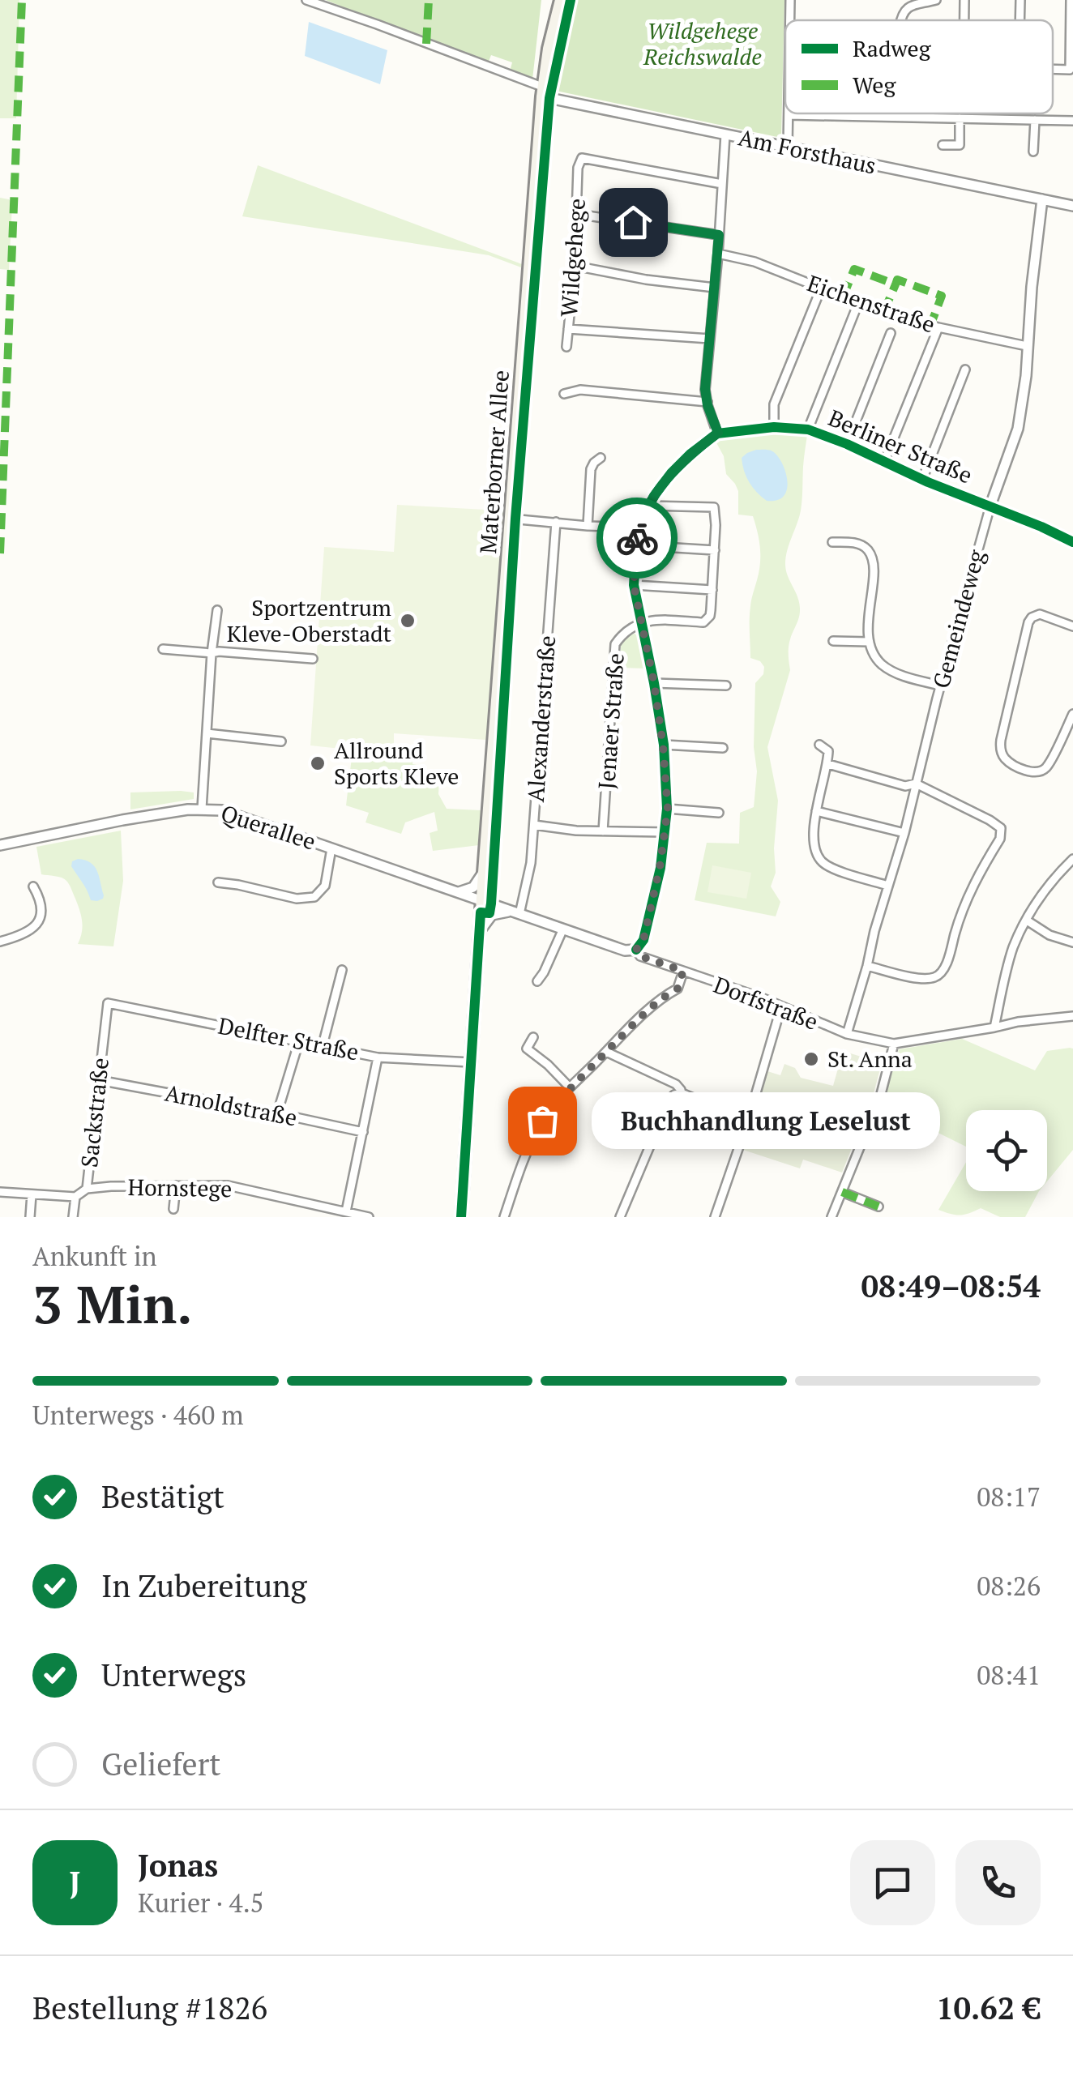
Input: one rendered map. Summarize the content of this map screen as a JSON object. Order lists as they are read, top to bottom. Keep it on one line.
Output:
{"streets":{"main road":["Materborner Allee"],"street":["Am Forsthaus","Wildgehege","Eichenstraße","Berliner Straße","Gemeindeweg","Alexanderstraße","Jenaer Straße","Querallee","Dorfstraße","Delfter Straße","Arnoldstraße","Sackstraße","Hornstege"]},"crossings":[["Am Forsthaus","Materborner Allee"],["Am Forsthaus","Gemeindeweg"],["Eichenstraße","Gemeindeweg"],["Berliner Straße","Gemeindeweg"],["Materborner Allee","Querallee"],["Materborner Allee","Dorfstraße"],["Materborner Allee","Delfter Straße"],["Gemeindeweg","Dorfstraße"],["Alexanderstraße","Dorfstraße"],["Querallee","Dorfstraße"],["Delfter Straße","Sackstraße"],["Arnoldstraße","Sackstraße"],["Sackstraße","Hornstege"]],"parks":["Wildgehege Reichswalde"],"places":["Sportzentrum Kleve-Oberstadt","Allround Sports Kleve","St. Anna","Buchhandlung Leselust"],"legend":["Radweg","Weg"],"page":{"bubble":"Buchhandlung Leselust","heading":["3 Min.","Ankunft in","08:49–08:54"],"panel":["Jonas","Kurier · 4.5","Bestellung #1826","10.62 €"],"bar":"Unterwegs · 460 m","list":[["Bestätigt","08:17"],["In Zubereitung","08:26"],["Unterwegs","08:41"],"Geliefert"],"round":"J"}}
